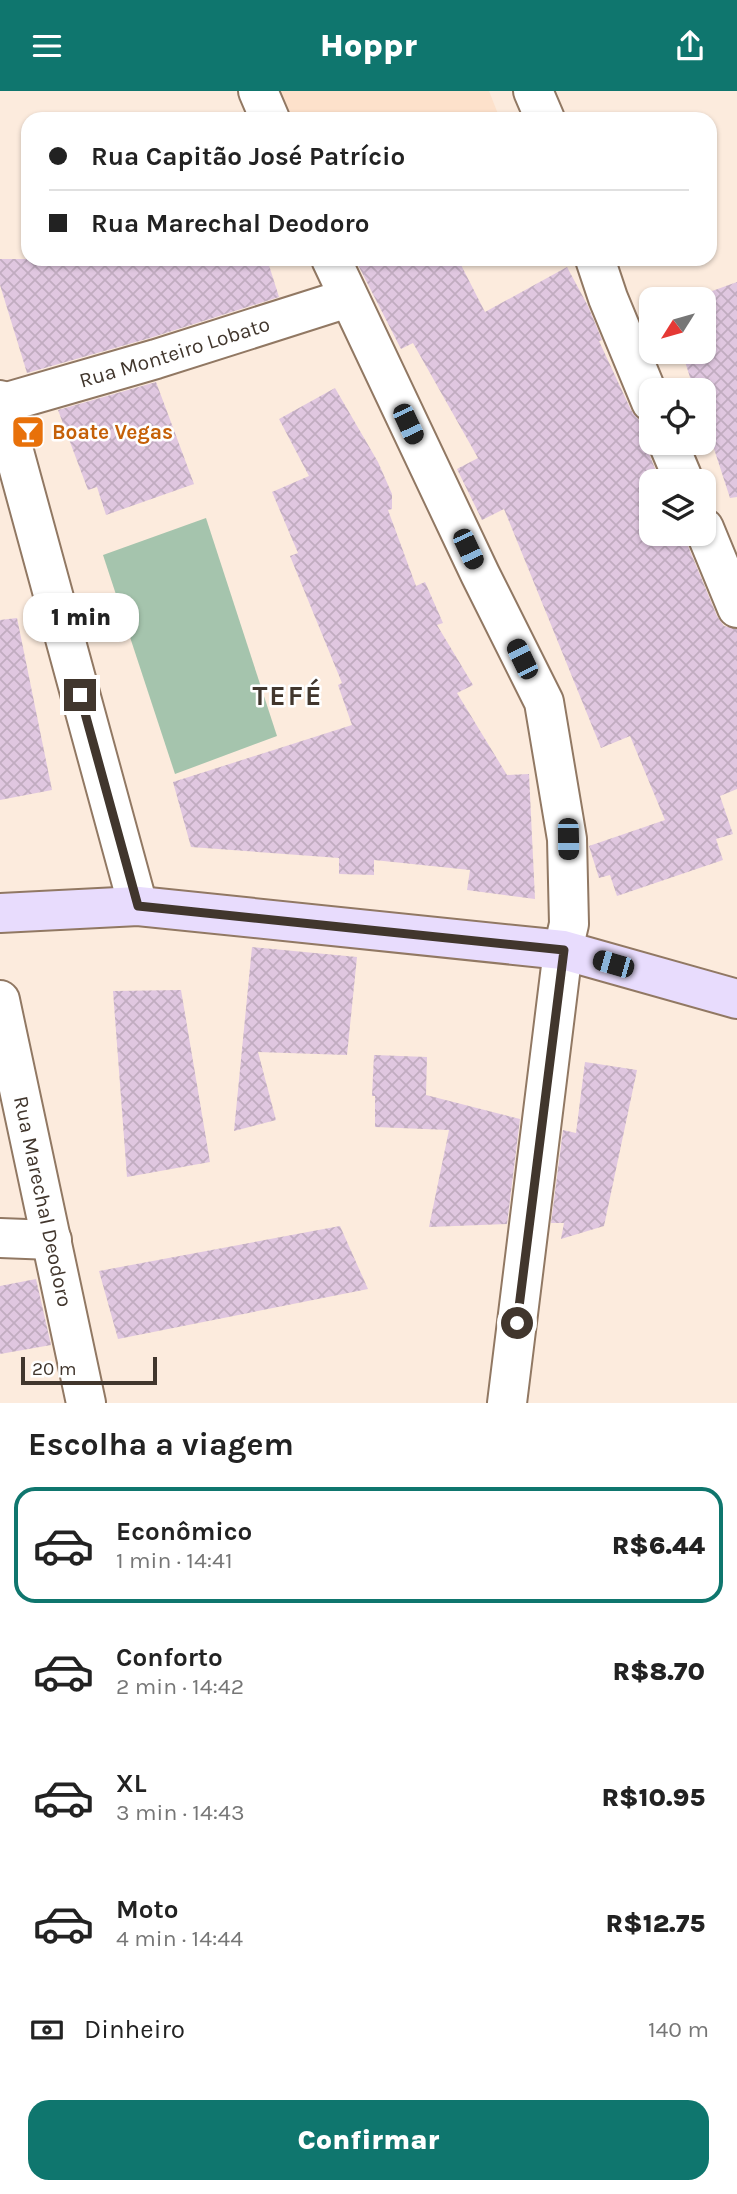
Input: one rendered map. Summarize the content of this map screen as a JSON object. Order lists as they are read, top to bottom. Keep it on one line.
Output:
{"streets":{"street":["Rua Monteiro Lobato","Rua Marechal Deodoro"]},"districts":["TEFÉ"],"places":{"bar":["Boate Vegas"]},"scale_bar":"20 m","north":"bottom left","page":{"header":"Hoppr","banner":["Rua Capitão José Patrício","Rua Marechal Deodoro"],"bubble":"1 min","scale":"20 m","heading":"Escolha a viagem","list":[{"name":"Econômico","note":"1 min · 14:41","value":"R$6.44"},{"name":"Conforto","note":"2 min · 14:42","value":"R$8.70"},{"name":"XL","note":"3 min · 14:43","value":"R$10.95"},{"name":"Moto","note":"4 min · 14:44","value":"R$12.75"}],"pay":["Dinheiro","140 m"],"buttons":"Confirmar"}}
